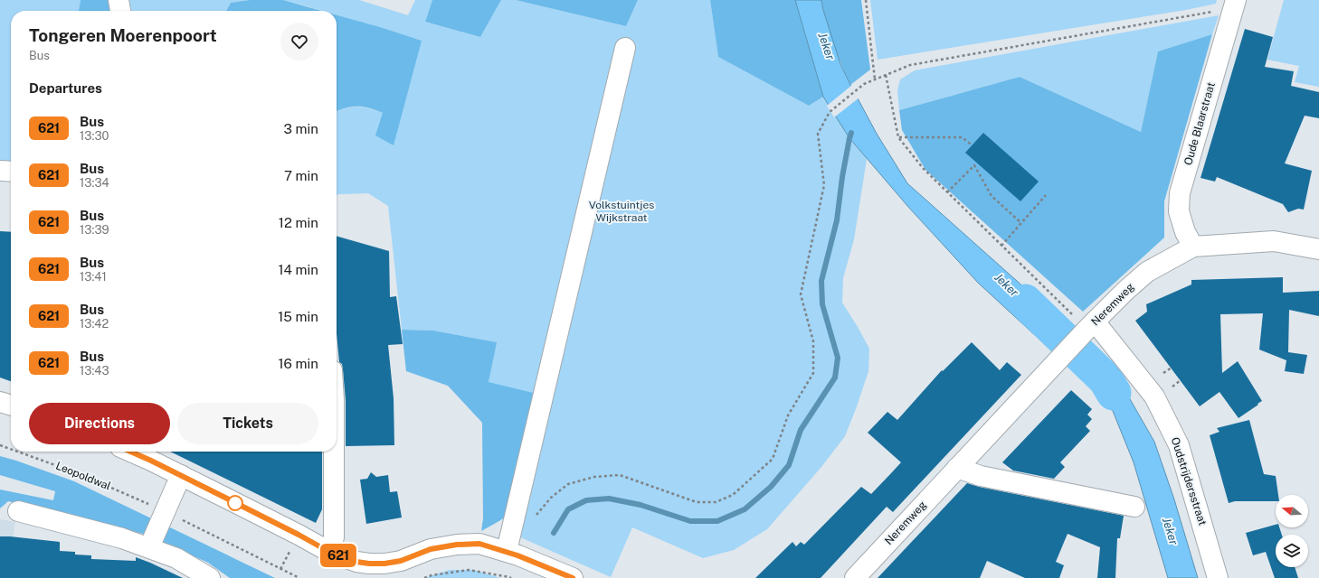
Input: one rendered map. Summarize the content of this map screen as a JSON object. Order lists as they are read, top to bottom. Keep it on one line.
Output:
{"streets":{"street":["Oude Blaarstraat","Neremweg","Oudstrijdersstraat"],"path":["Leopoldwal"]},"crossings":[["Oude Blaarstraat","Neremweg"],["Neremweg","Oudstrijdersstraat"]],"water":["Jeker"],"parks":["Volkstuintjes Wijkstraat"],"lines":["bus line 621"],"north":"left","page":{"on_map":"621","heading":[["Tongeren Moerenpoort","Bus"],"Departures"],"list":[{"mark":"621","name":"Bus","note":"13:30","value":"3 min"},{"mark":"621","name":"Bus","note":"13:34","value":"7 min"},{"mark":"621","name":"Bus","note":"13:39","value":"12 min"},{"mark":"621","name":"Bus","note":"13:41","value":"14 min"},{"mark":"621","name":"Bus","note":"13:42","value":"15 min"},{"mark":"621","name":"Bus","note":"13:43","value":"16 min"}],"buttons":["Directions","Tickets"]}}
